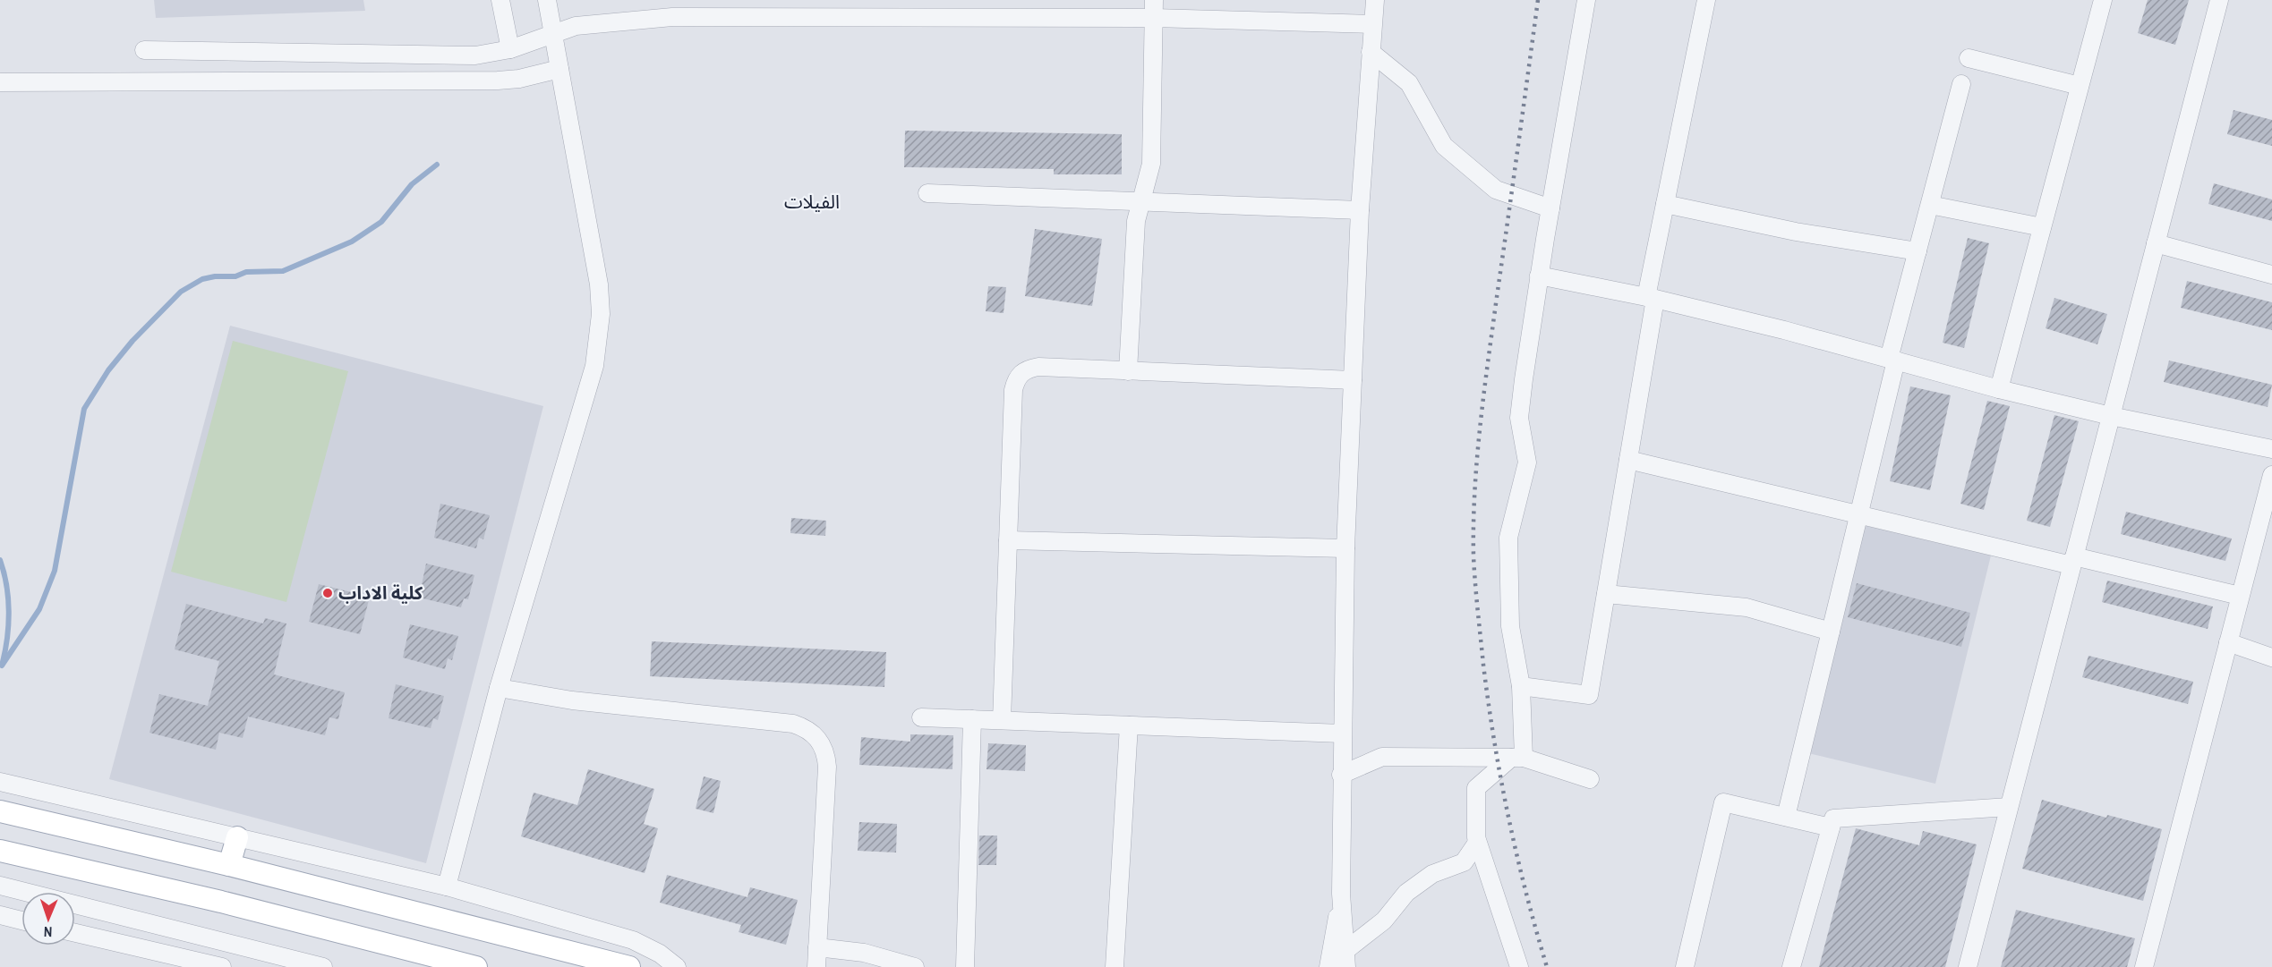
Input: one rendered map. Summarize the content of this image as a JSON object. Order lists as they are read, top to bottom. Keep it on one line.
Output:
{"districts":["الفيلات"],"places":["كلية الاداب"],"north":"bottom"}
